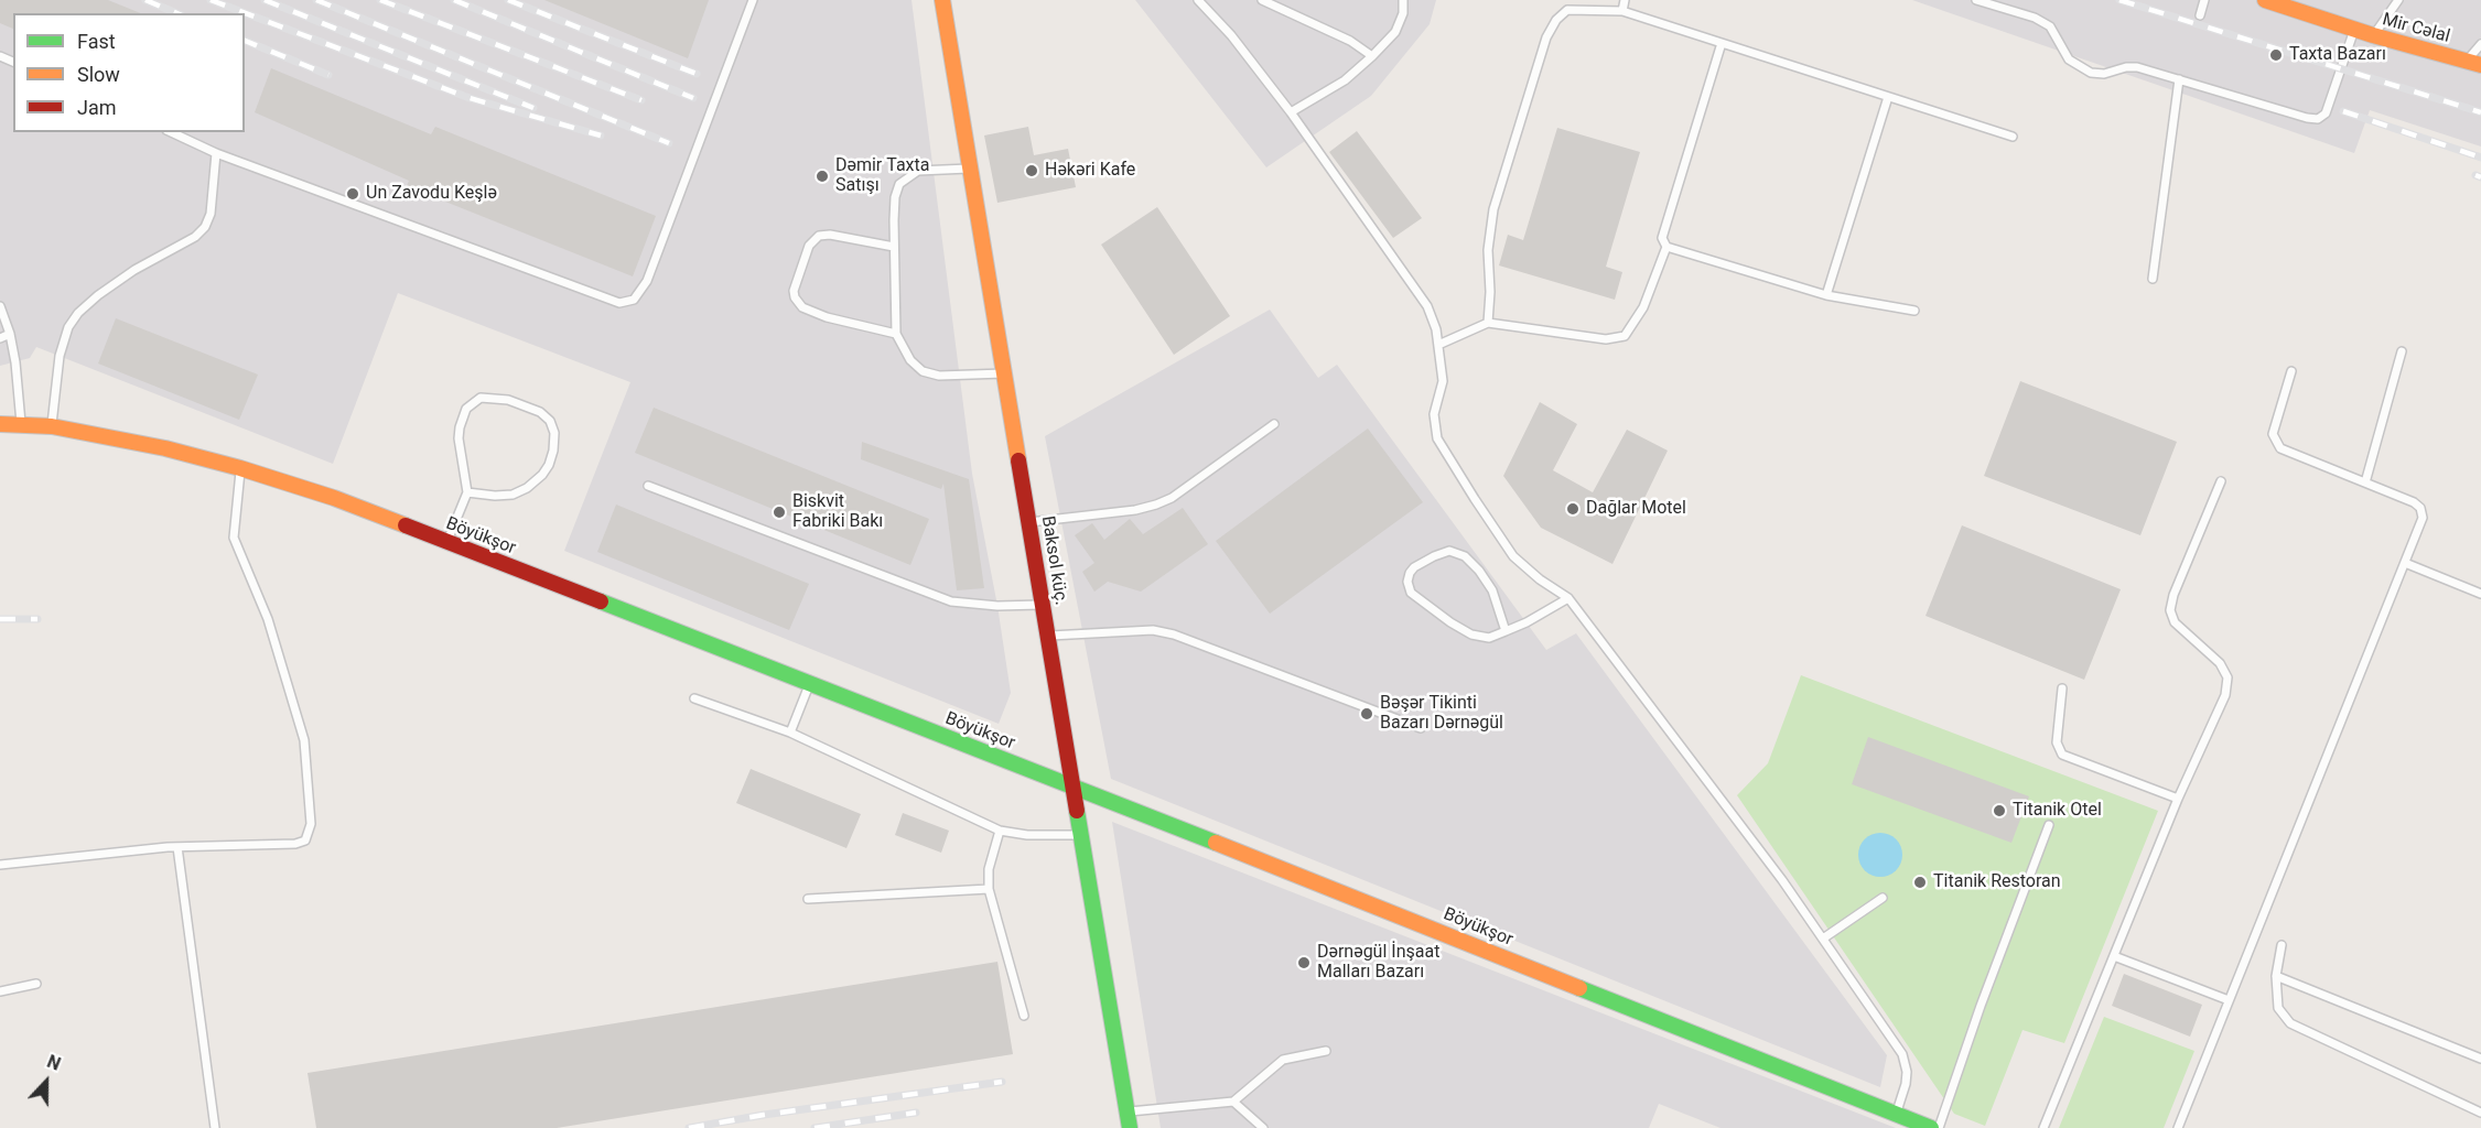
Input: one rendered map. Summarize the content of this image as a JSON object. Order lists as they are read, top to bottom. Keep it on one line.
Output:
{"streets":{"street":["Mir Cəlal","Böyükşor","Baksol küç."]},"crossings":[["Böyükşor","Baksol küç."]],"places":["Taxta Bazarı","Həkəri Kafe","Dəmir Taxta Satışı","Un Zavodu Keşlə","Dağlar Motel","Biskvit Fabriki Bakı","Bəşər Tikinti Bazarı Dərnəgül","Titanik Otel","Titanik Restoran","Dərnəgül İnşaat Malları Bazarı"],"legend":["Fast","Slow","Jam"],"north":"top"}
